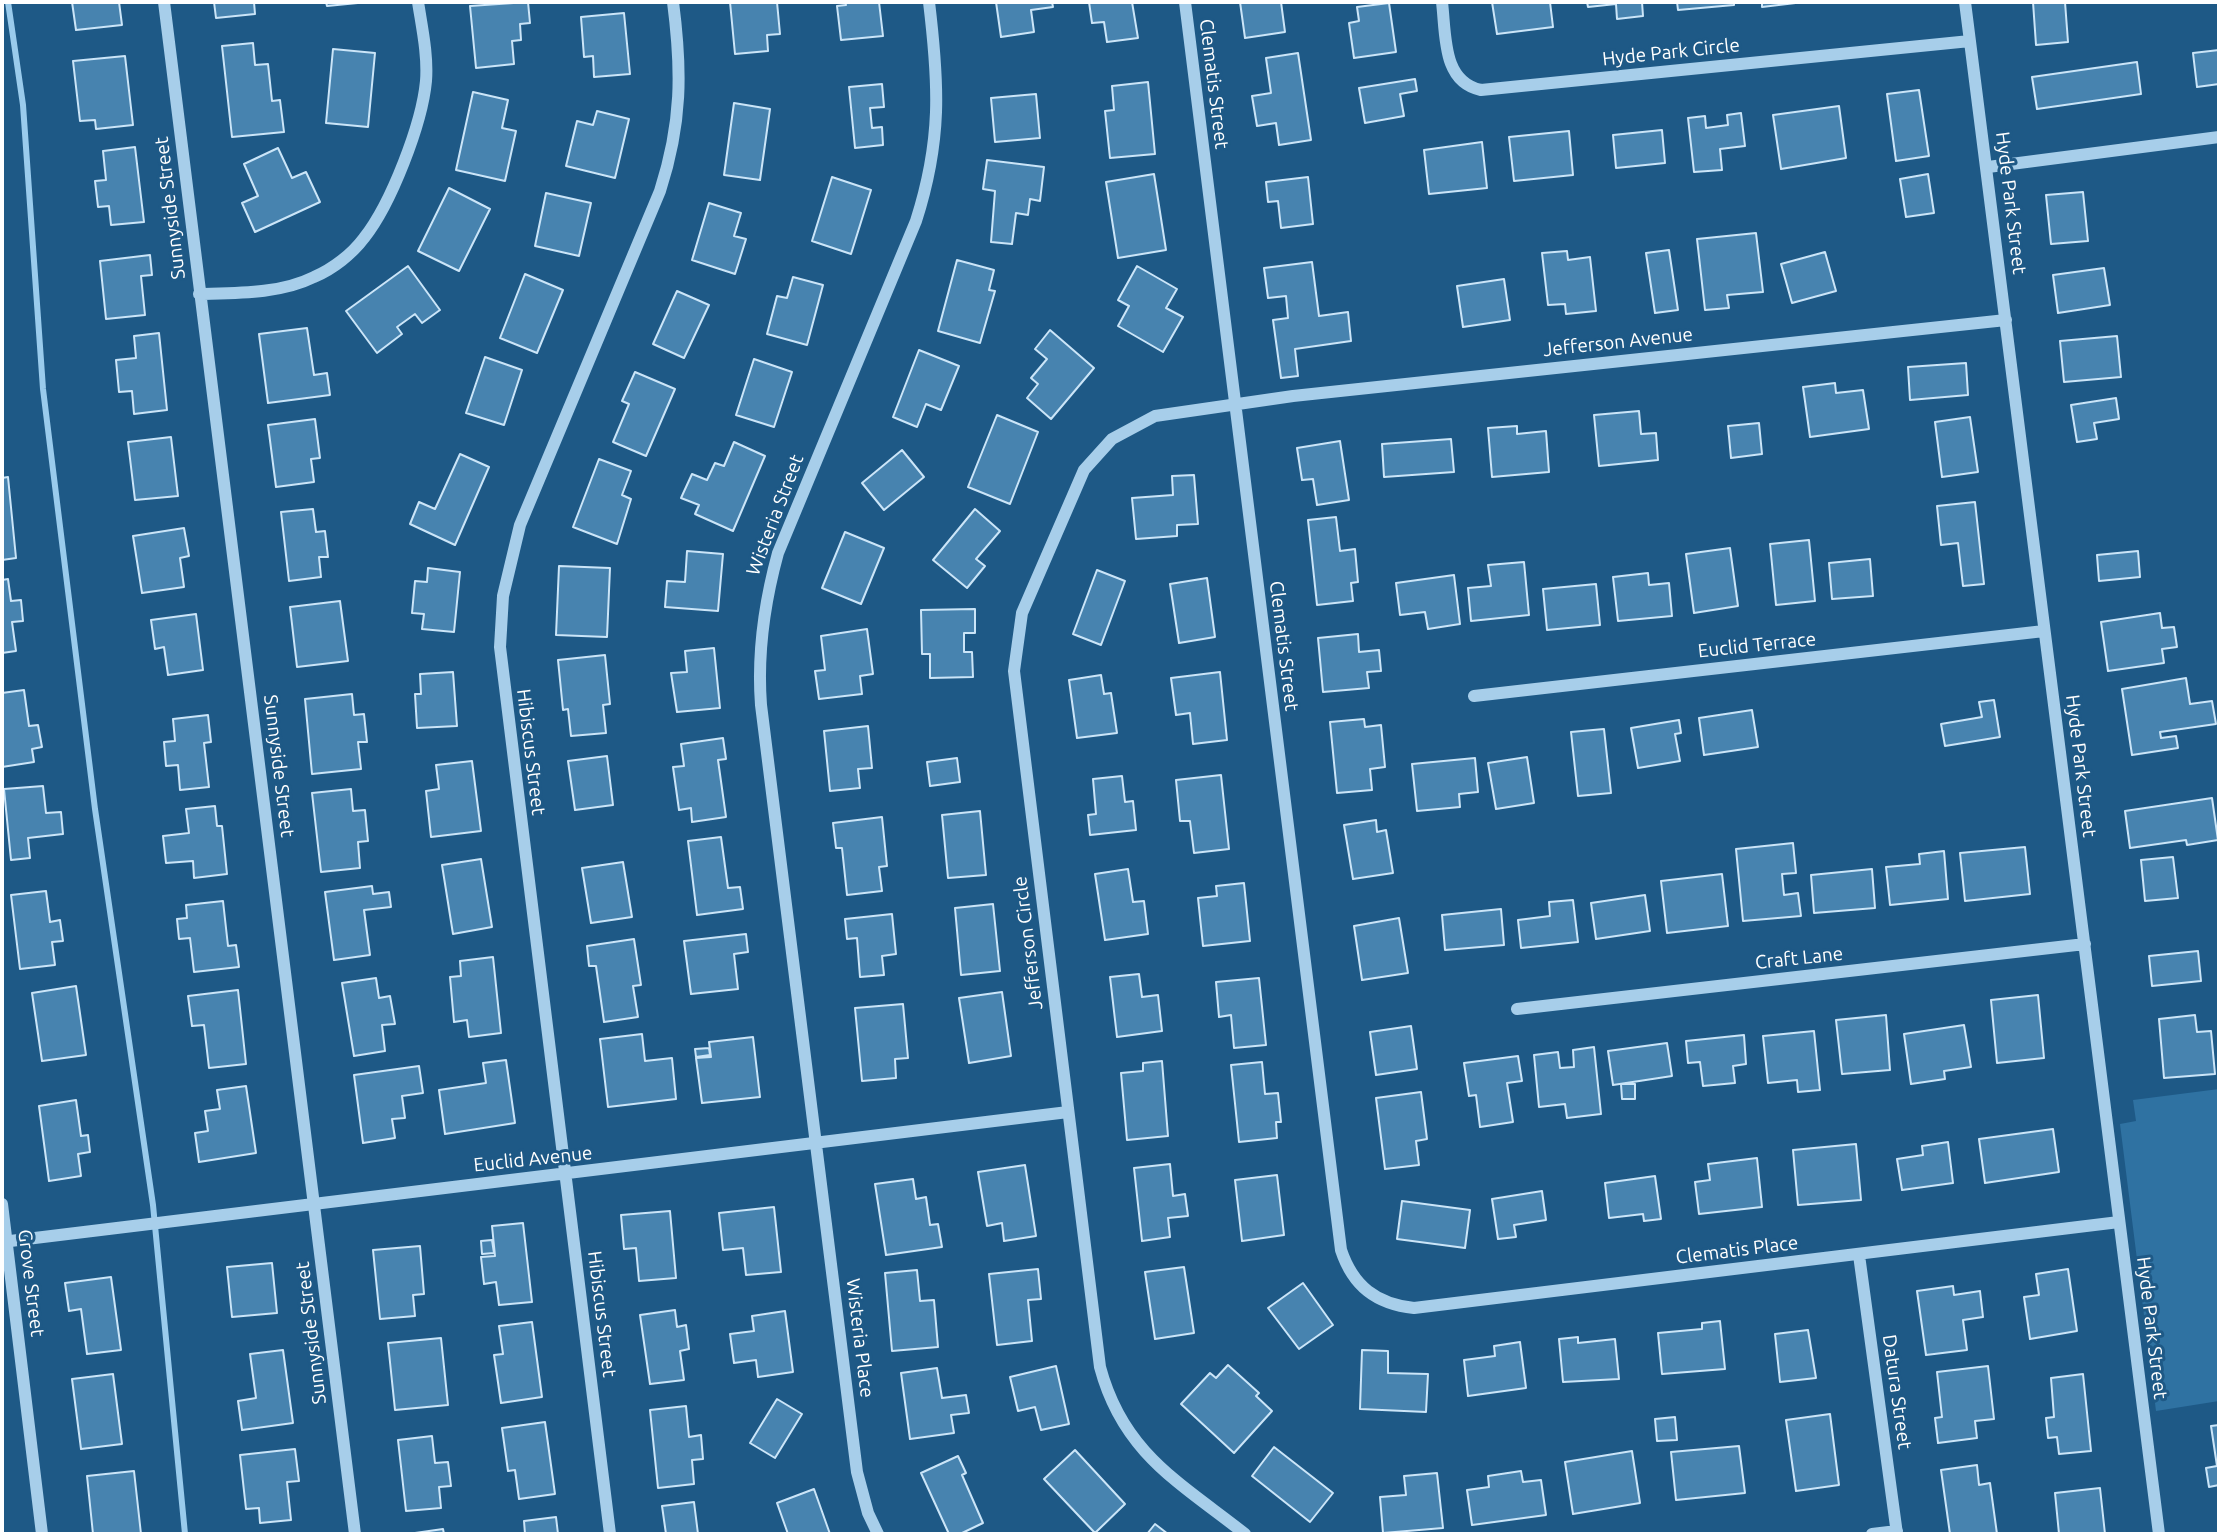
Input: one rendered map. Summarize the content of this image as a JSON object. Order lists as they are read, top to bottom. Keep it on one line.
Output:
{"streets":{"street":["Hyde Park Circle","Clematis Street","Hyde Park Street","Sunnyside Street","Jefferson Avenue","Wisteria Street","Euclid Terrace","Hibiscus Street","Jefferson Circle","Craft Lane","Euclid Avenue","Clematis Place","Grove Street","Wisteria Place","Datura Street"]},"crossings":[["Hyde Park Circle","Hyde Park Street"],["Clematis Street","Jefferson Avenue"],["Clematis Street","Jefferson Circle"],["Clematis Street","Clematis Place"],["Hyde Park Street","Jefferson Avenue"],["Hyde Park Street","Euclid Terrace"],["Hyde Park Street","Craft Lane"],["Hyde Park Street","Clematis Place"],["Sunnyside Street","Euclid Avenue"],["Jefferson Avenue","Jefferson Circle"],["Wisteria Street","Euclid Avenue"],["Wisteria Street","Wisteria Place"],["Hibiscus Street","Euclid Avenue"],["Jefferson Circle","Euclid Avenue"],["Euclid Avenue","Grove Street"],["Euclid Avenue","Wisteria Place"],["Clematis Place","Datura Street"]]}
